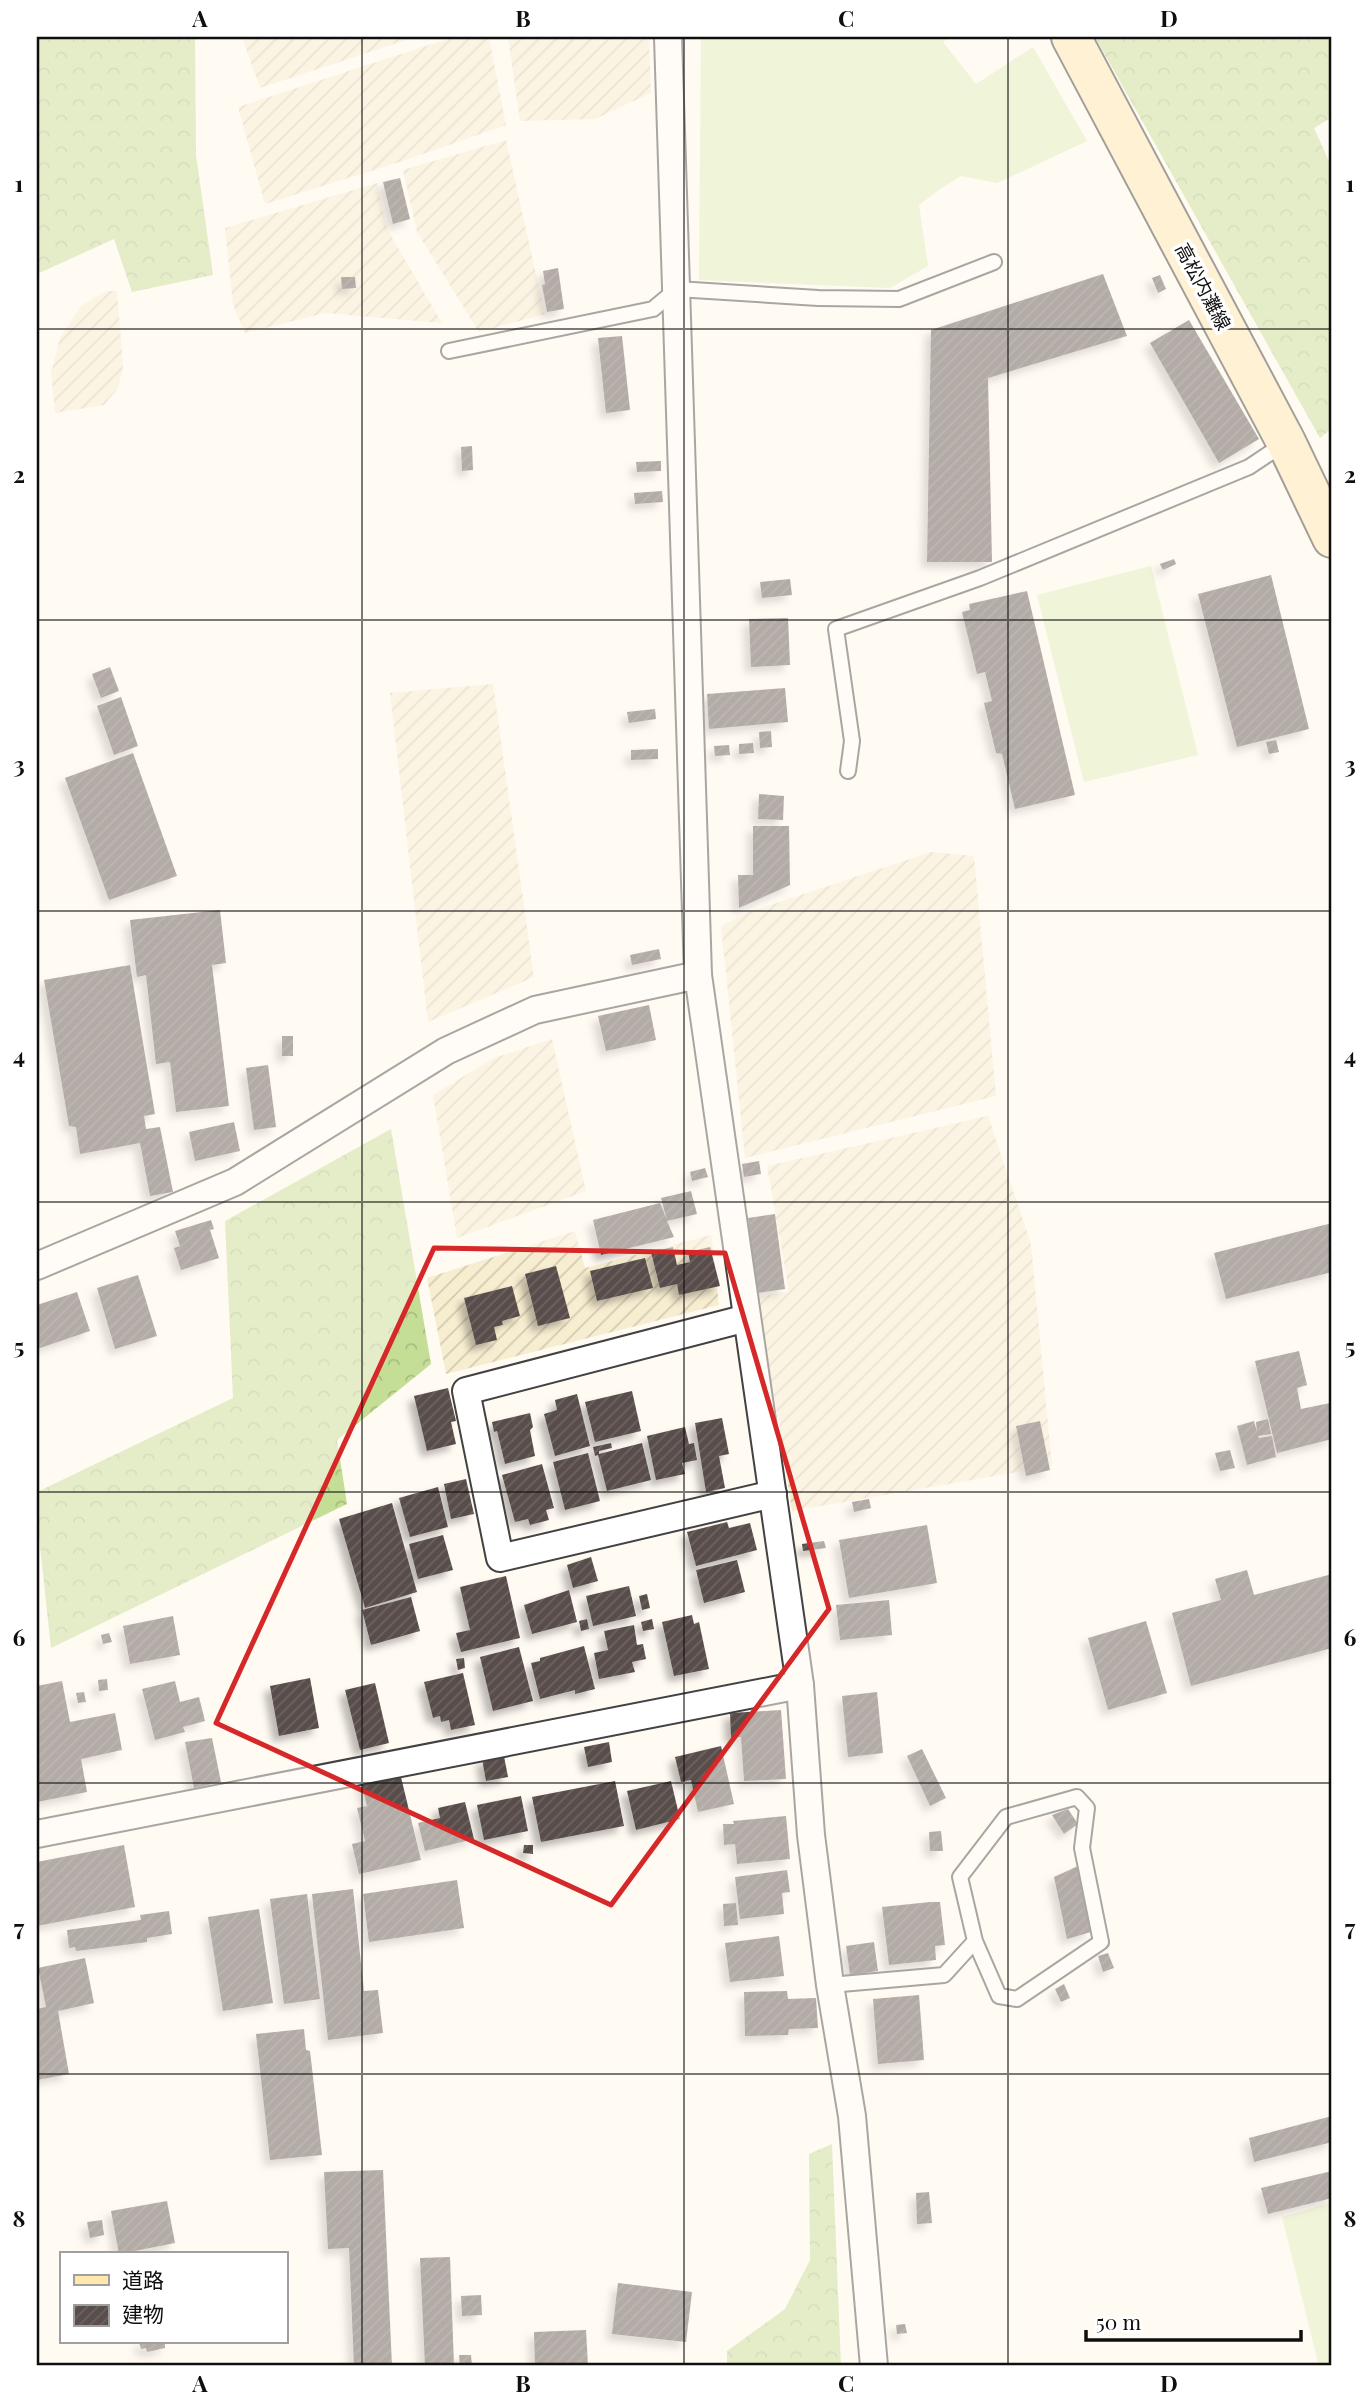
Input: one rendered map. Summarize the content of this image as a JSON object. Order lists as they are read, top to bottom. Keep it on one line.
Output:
{"streets":{"main road":["高松内灘線"]},"legend":["道路","建物"],"scale_bar":"50 m","grid":{"columns":["A","B","C","D"],"rows":["1","2","3","4","5","6","7","8"]}}
